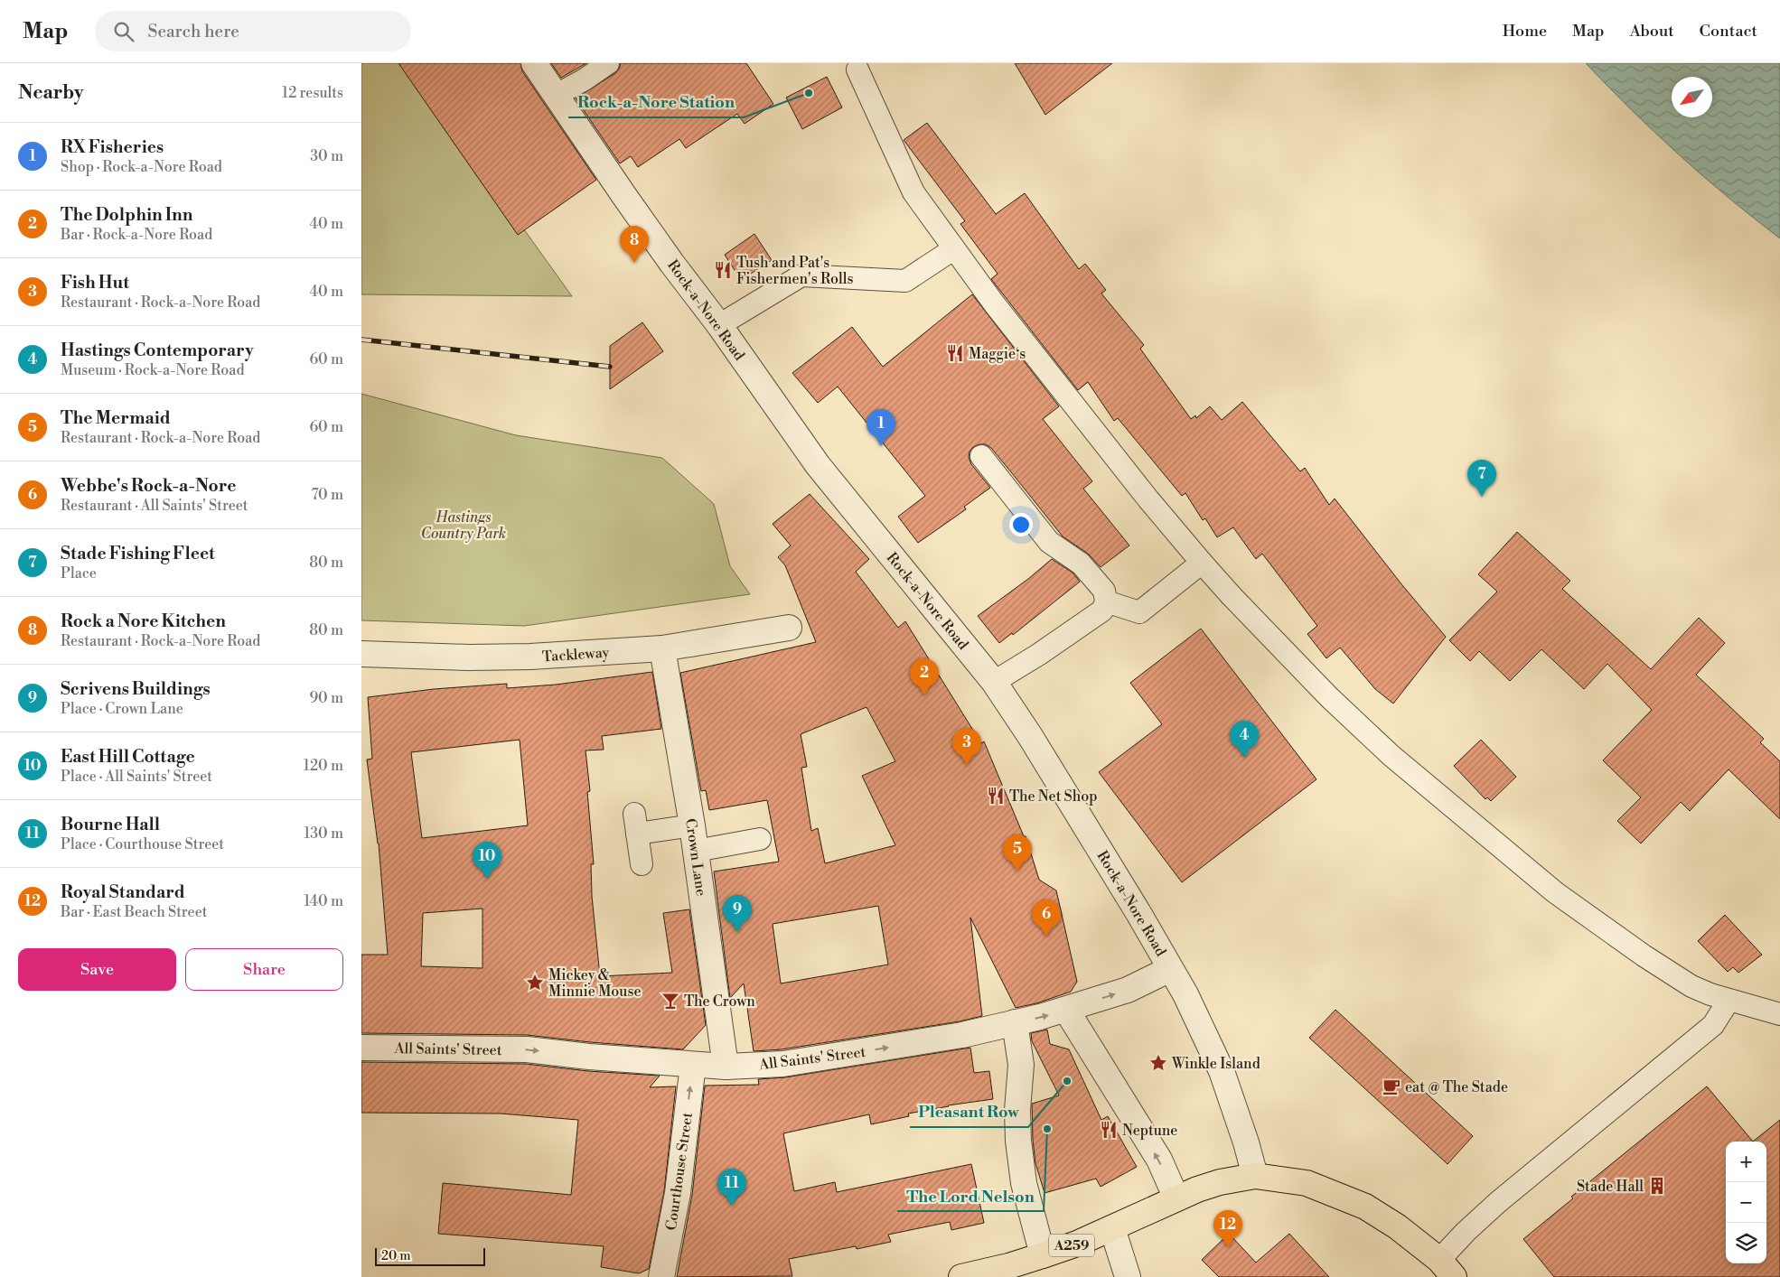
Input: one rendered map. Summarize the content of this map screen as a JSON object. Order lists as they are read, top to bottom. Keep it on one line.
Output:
{"streets":{"highway":["A259"],"street":["Rock-a-Nore Road","Tackleway","Crown Lane","All Saints' Street","Courthouse Street"]},"crossings":[["Rock-a-Nore Road","All Saints' Street"],["Rock-a-Nore Road","A259"],["Tackleway","Crown Lane"],["Crown Lane","All Saints' Street"],["All Saints' Street","Courthouse Street"]],"one_way":["All Saints' Street","Courthouse Street"],"parks":["Hastings Country Park"],"places":{"other":["Rock-a-Nore Station","Pleasant Row","The Lord Nelson"],"restaurant":["Tush and Pat's Fishermen's Rolls","Maggie‘s","The Net Shop","Neptune"],"place":["Mickey & Minnie Mouse","Winkle Island"],"bar":["The Crown"],"cafe":["eat @ The Stade"],"building":["Stade Hall"]},"scale_bar":"20 m","north":"bottom left","page":{"header":"Map","search":"Search here","nav":["Home","Map","About","Contact"],"heading":["Nearby","12 results"],"list":[{"mark":"1","name":"RX Fisheries","note":"Shop · Rock-a-Nore Road","value":"30 m"},{"mark":"2","name":"The Dolphin Inn","note":"Bar · Rock-a-Nore Road","value":"40 m"},{"mark":"3","name":"Fish Hut","note":"Restaurant · Rock-a-Nore Road","value":"40 m"},{"mark":"4","name":"Hastings Contemporary","note":"Museum · Rock-a-Nore Road","value":"60 m"},{"mark":"5","name":"The Mermaid","note":"Restaurant · Rock-a-Nore Road","value":"60 m"},{"mark":"6","name":"Webbe's Rock-a-Nore","note":"Restaurant · All Saints' Street","value":"70 m"},{"mark":"7","name":"Stade Fishing Fleet","note":"Place","value":"80 m"},{"mark":"8","name":"Rock a Nore Kitchen","note":"Restaurant · Rock-a-Nore Road","value":"80 m"},{"mark":"9","name":"Scrivens Buildings","note":"Place · Crown Lane","value":"90 m"},{"mark":"10","name":"East Hill Cottage","note":"Place · All Saints' Street","value":"120 m"},{"mark":"11","name":"Bourne Hall","note":"Place · Courthouse Street","value":"130 m"},{"mark":"12","name":"Royal Standard","note":"Bar · East Beach Street","value":"140 m"}],"pins":["8","1","7","2","4","3","5","10","9","6","11","12"],"buttons":["Save","Share"],"map_buttons":["+","−"],"scale":"20 m"}}
